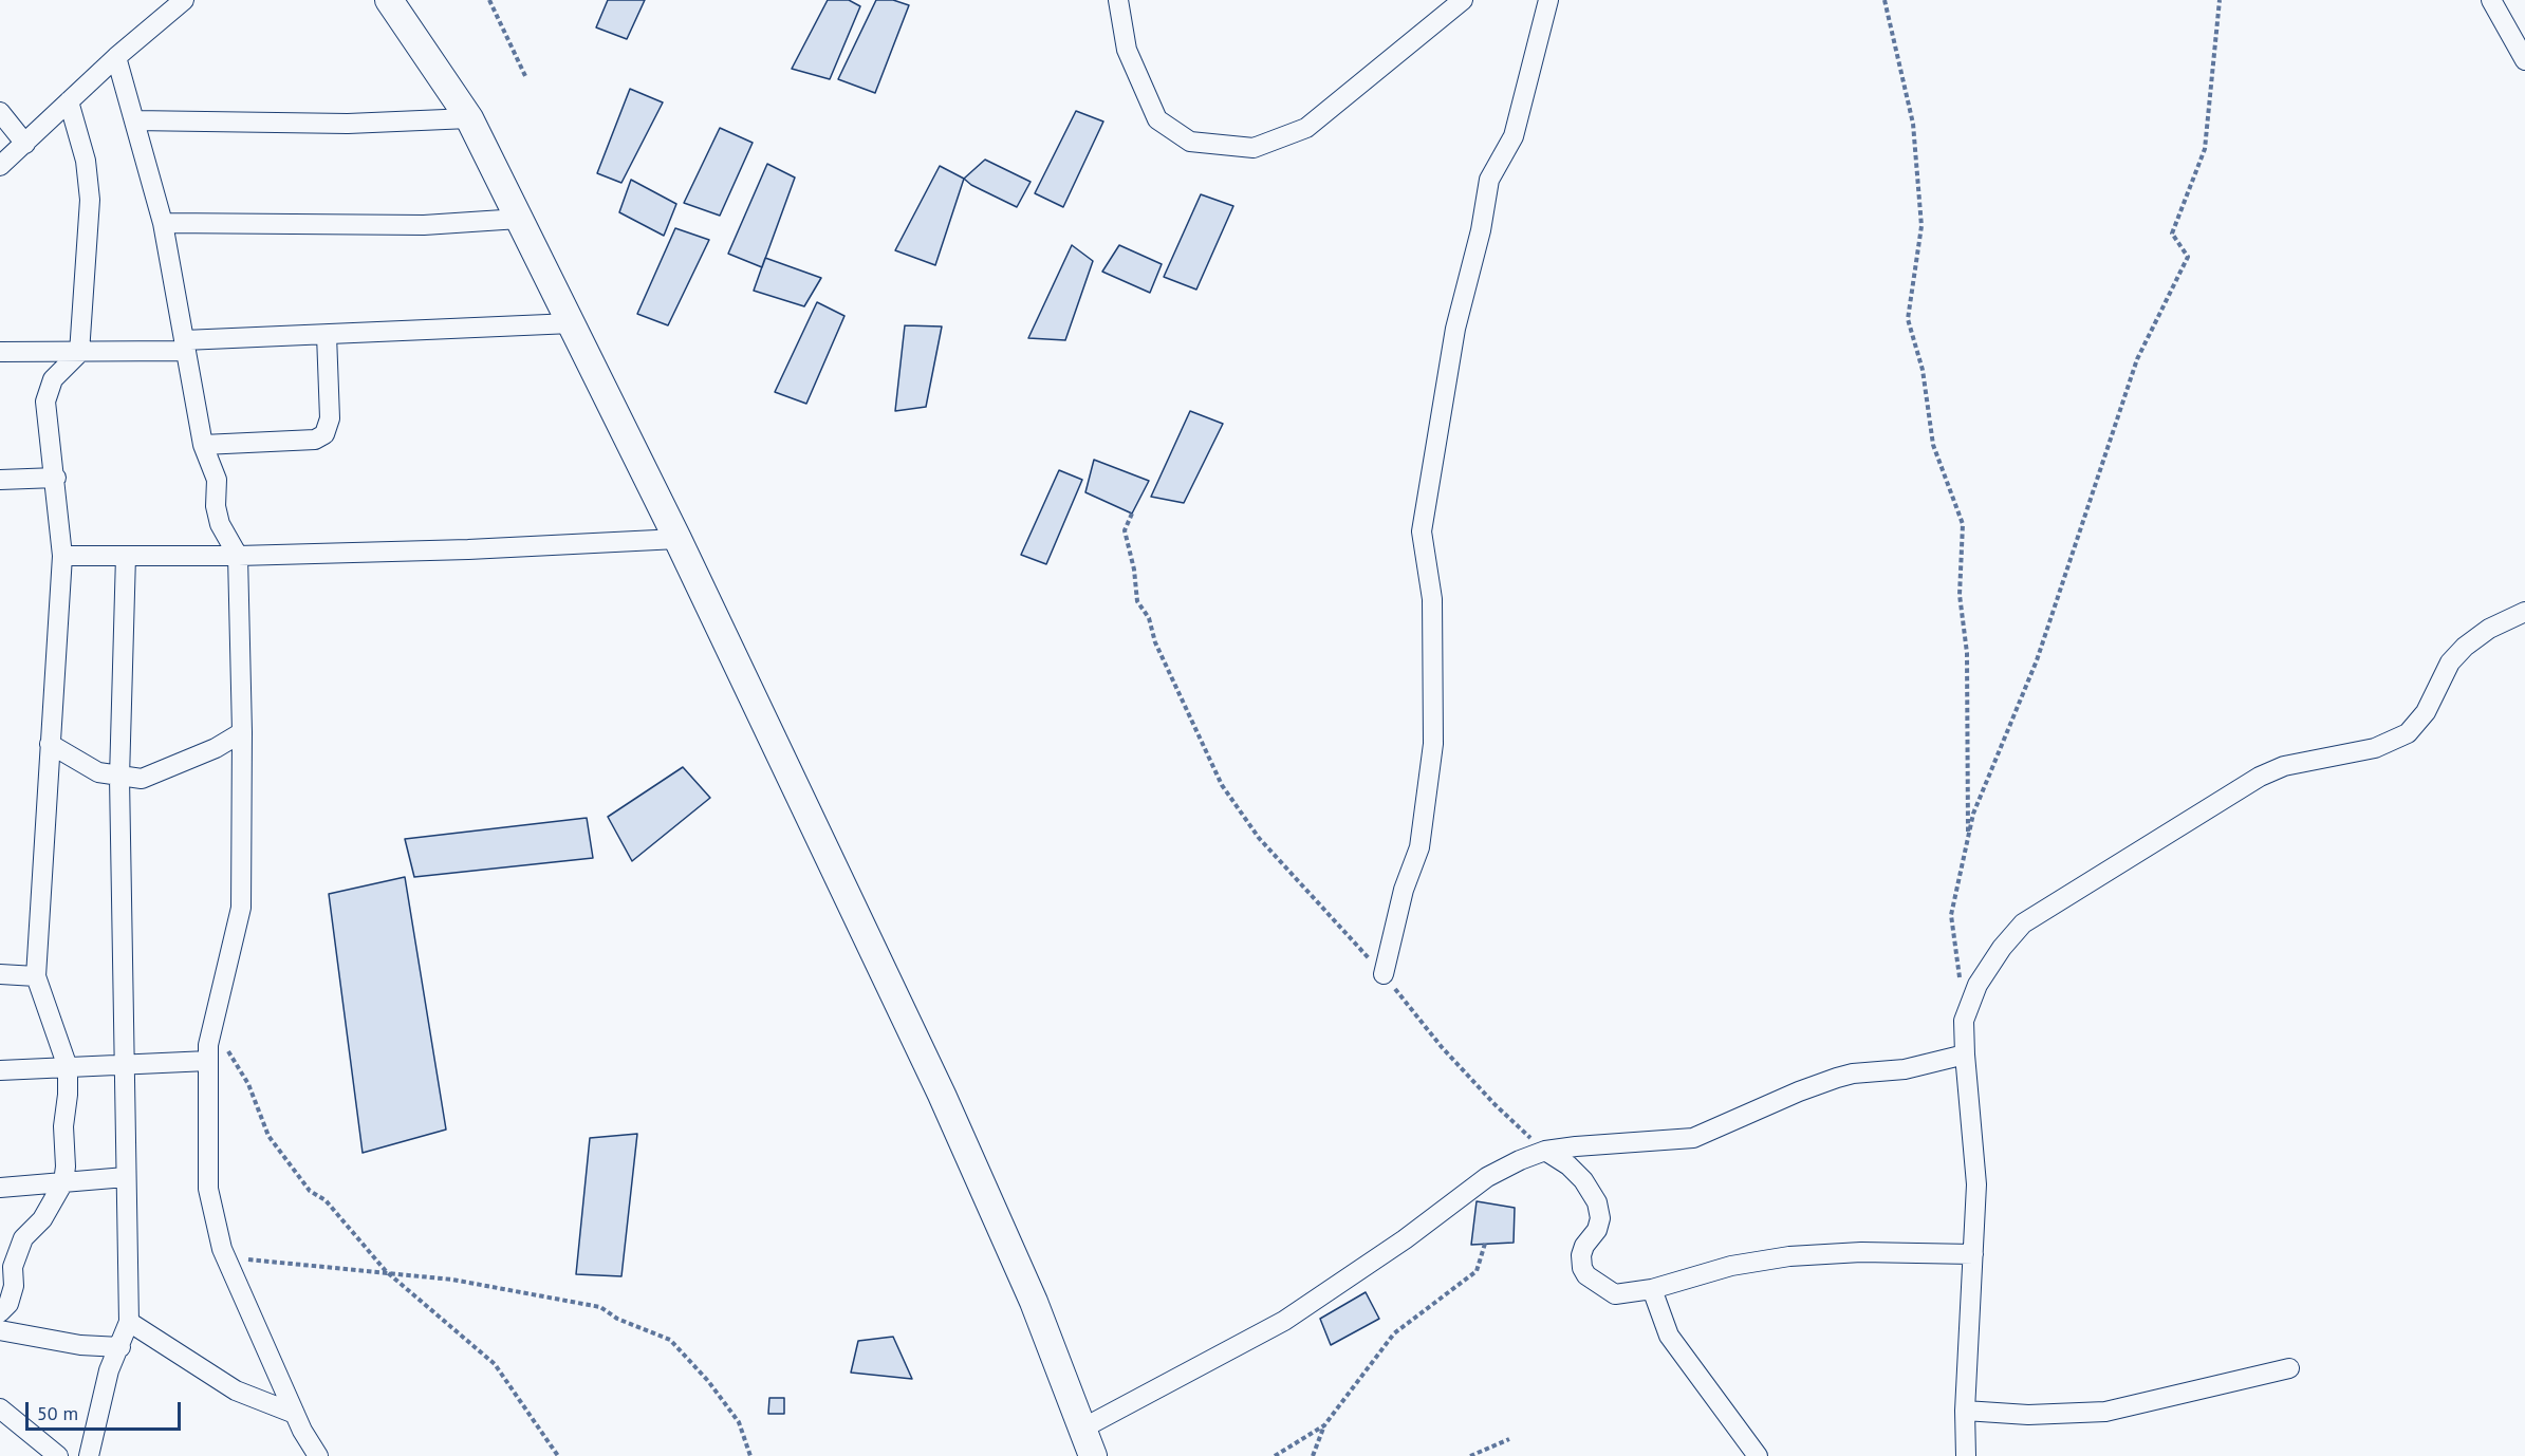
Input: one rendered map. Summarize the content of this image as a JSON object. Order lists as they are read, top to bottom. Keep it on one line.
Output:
{"scale_bar":"50 m"}
